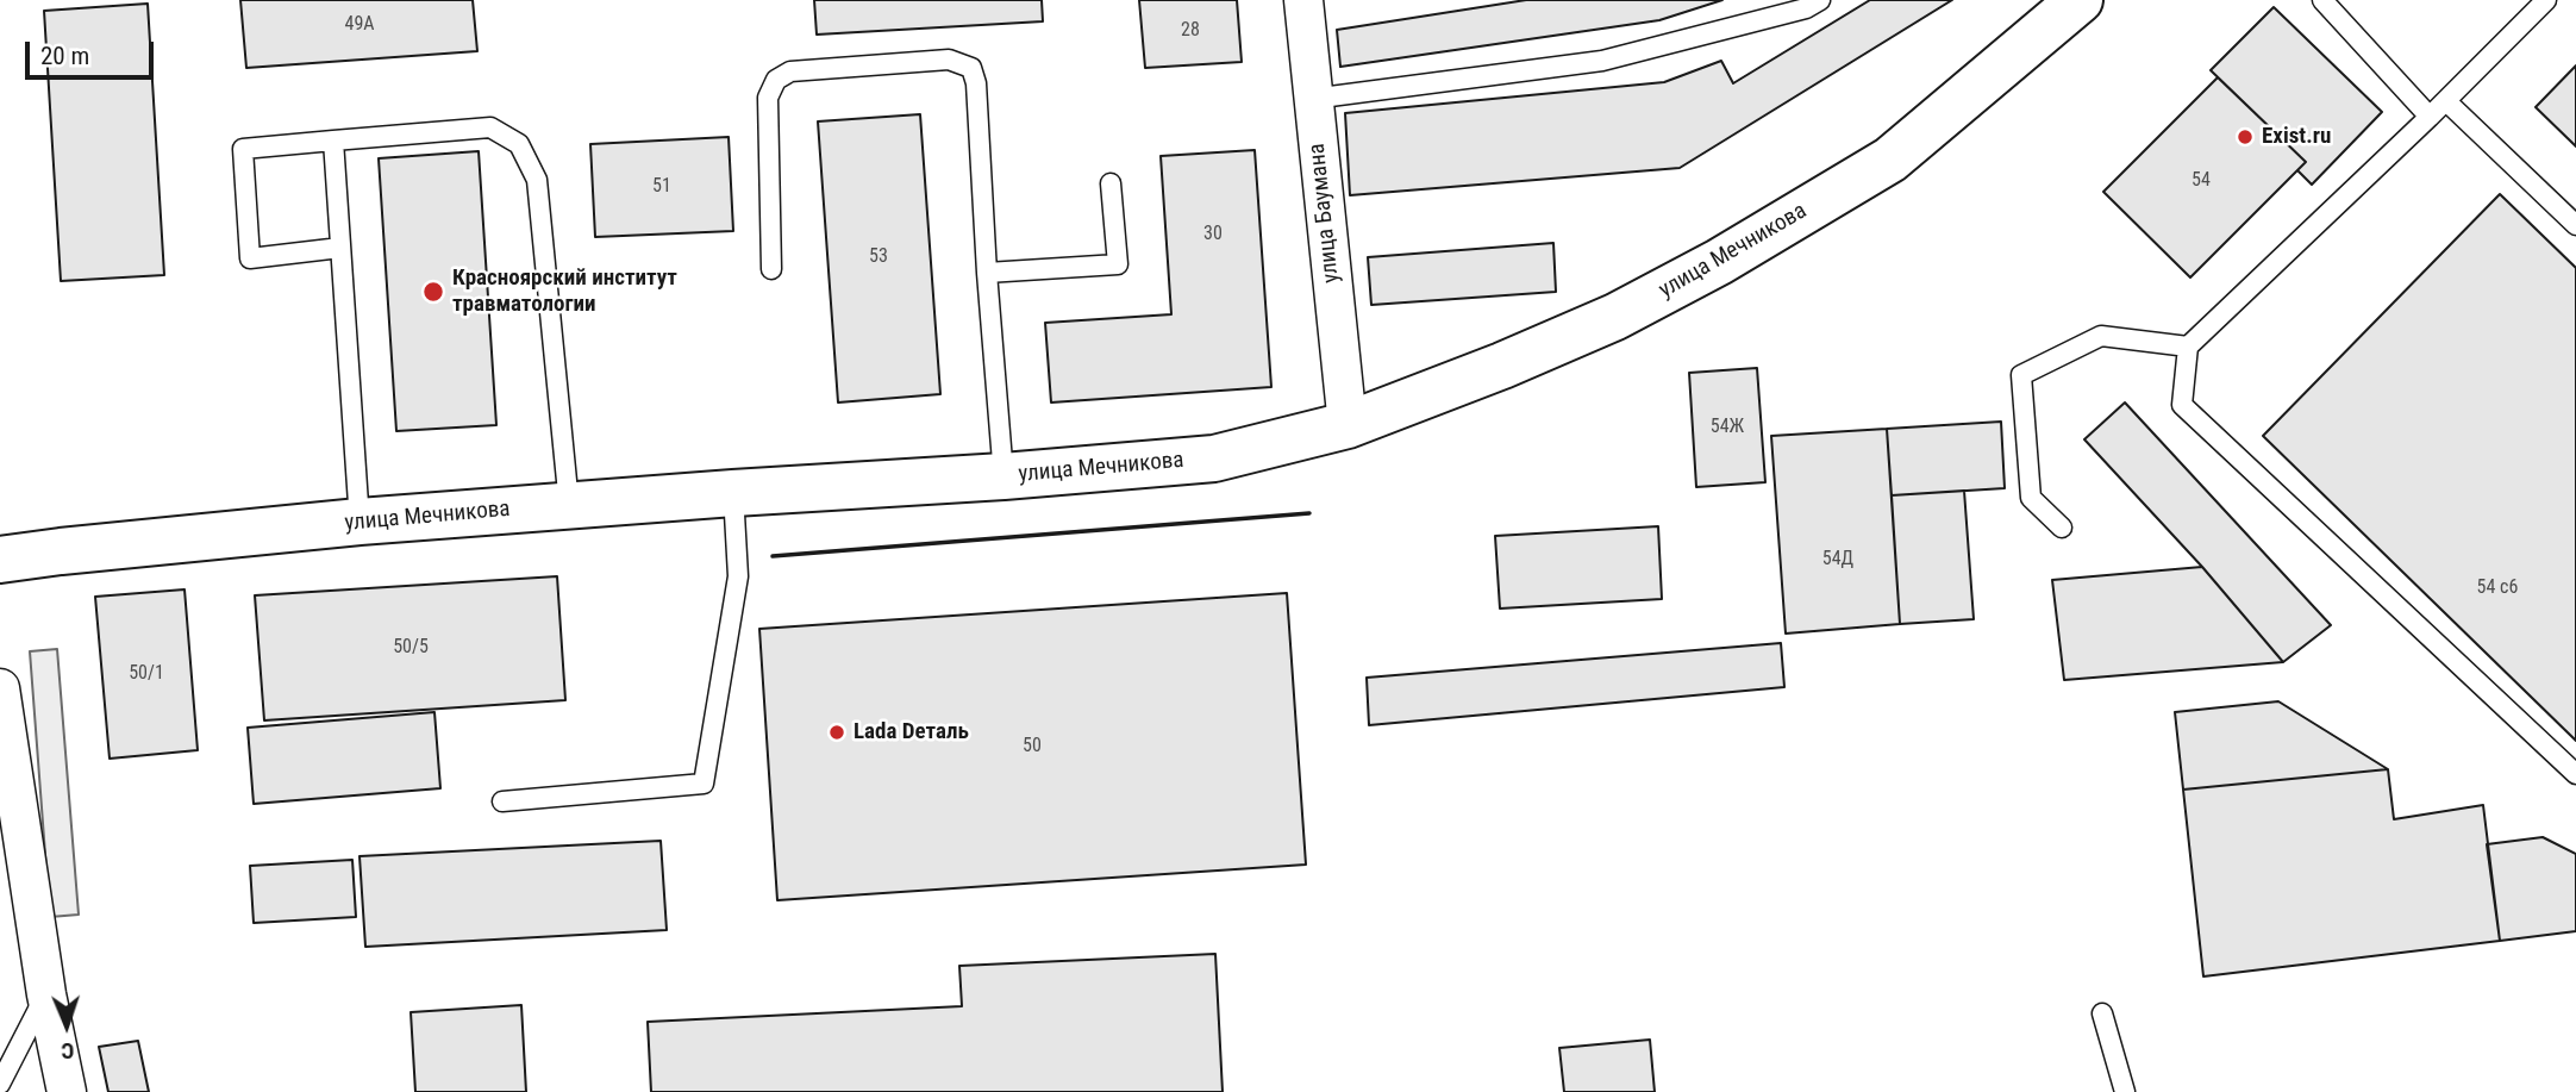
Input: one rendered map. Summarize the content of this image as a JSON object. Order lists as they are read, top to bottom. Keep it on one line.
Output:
{"streets":{"street":["улица Баумана","улица Мечникова"]},"crossings":[["улица Баумана","улица Мечникова"]],"places":["Exist.ru","Красноярский институт травматологии","Lada Dеталь"],"house_numbers":["49А","28","54","51","30","53","54Ж","54Д","54 с6","50/5","50/1","50"],"scale_bar":"20 m","north":"bottom"}
